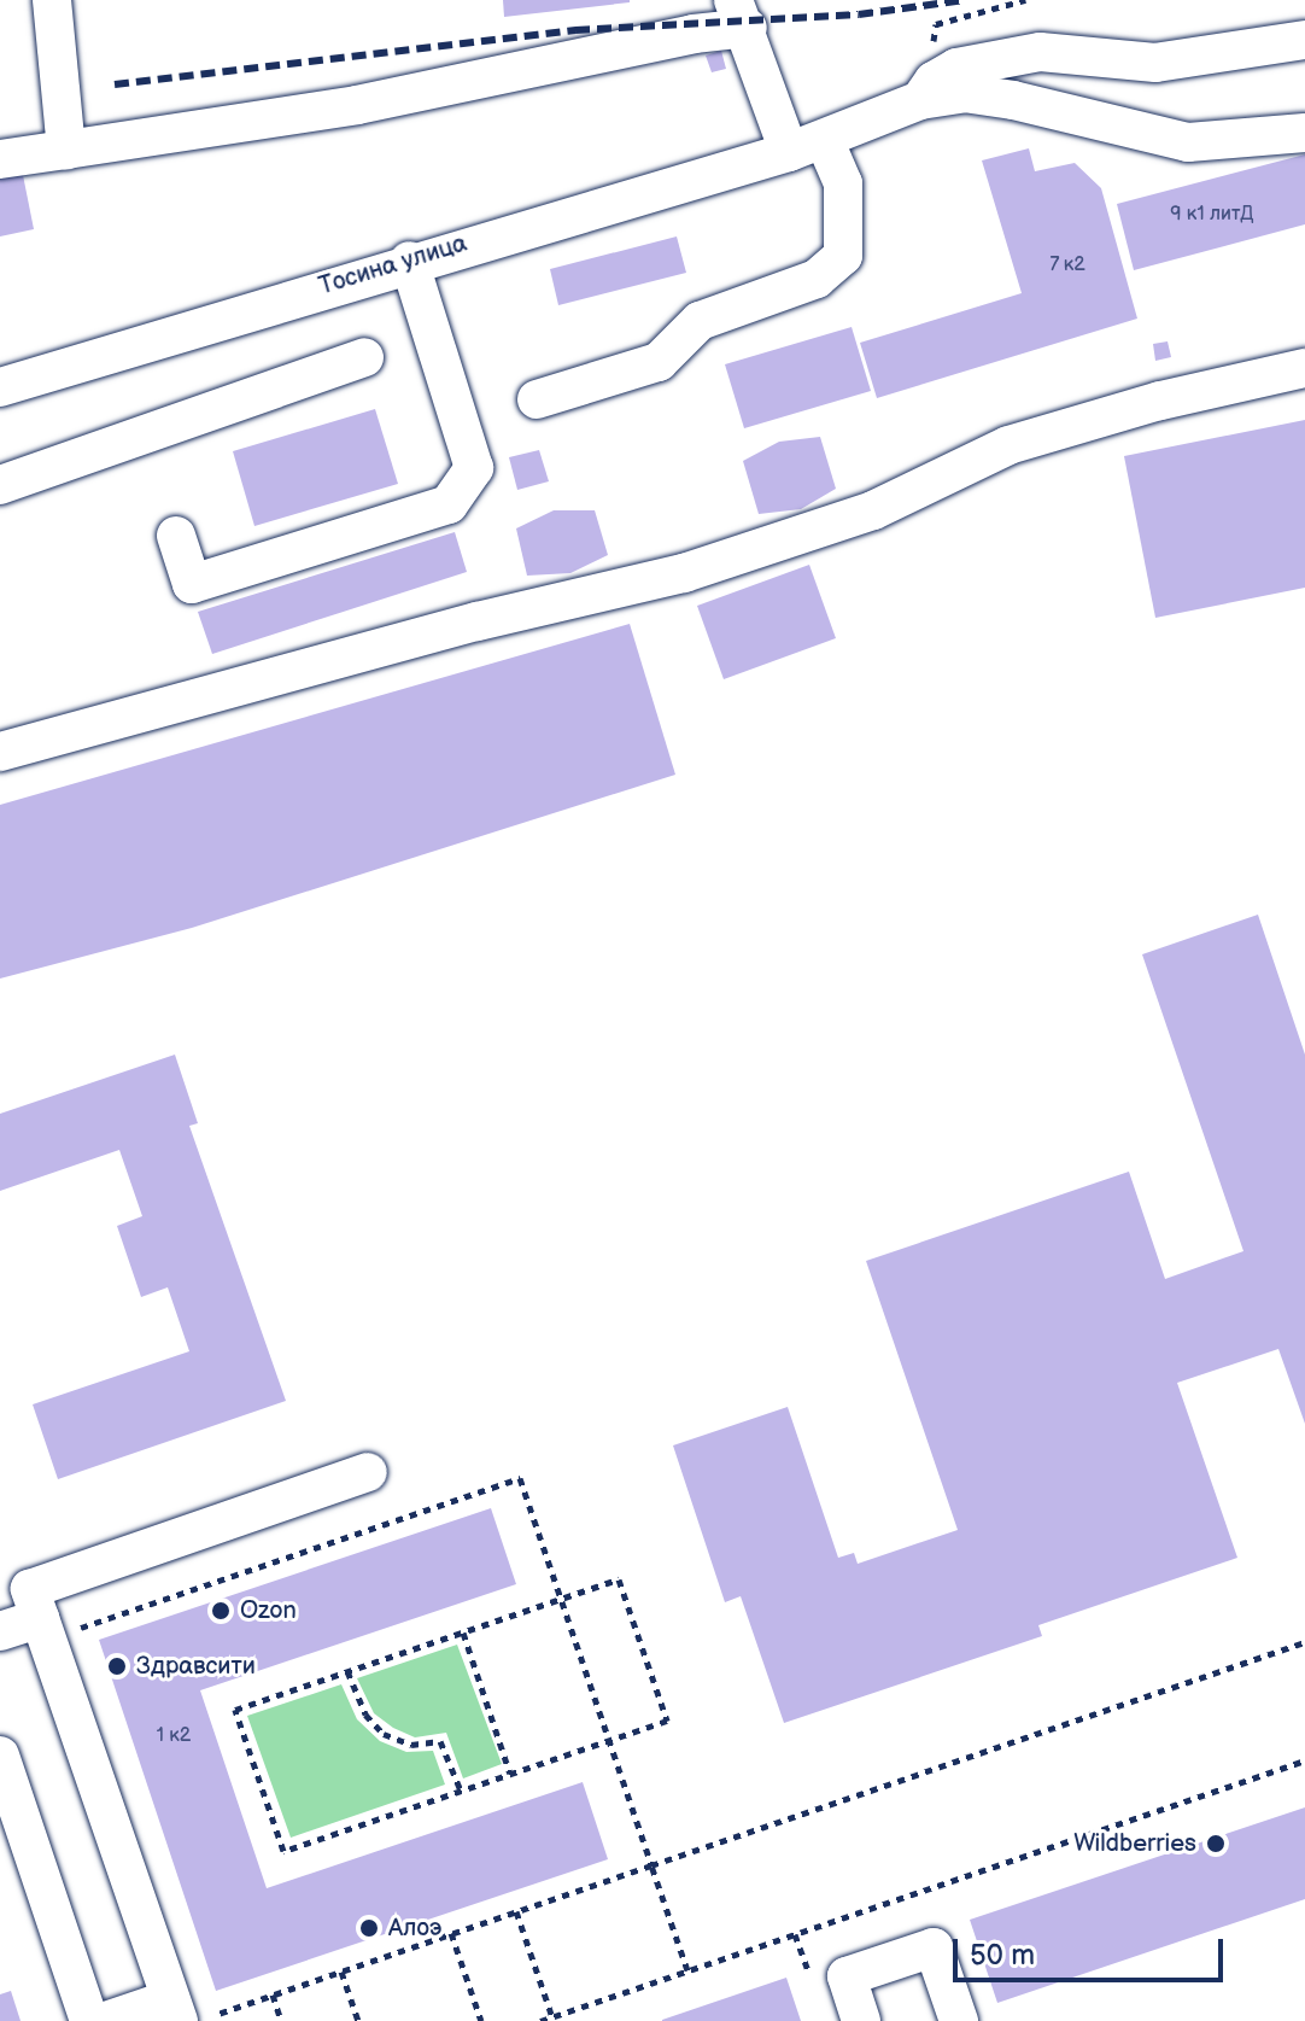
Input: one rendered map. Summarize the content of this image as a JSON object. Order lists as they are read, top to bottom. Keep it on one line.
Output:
{"streets":{"street":["Тосина улица"]},"places":["Ozon","Здравсити","Wildberries","Алоэ"],"house_numbers":["9 к1 литД","7 к2","1 к2"],"scale_bar":"50 m"}
